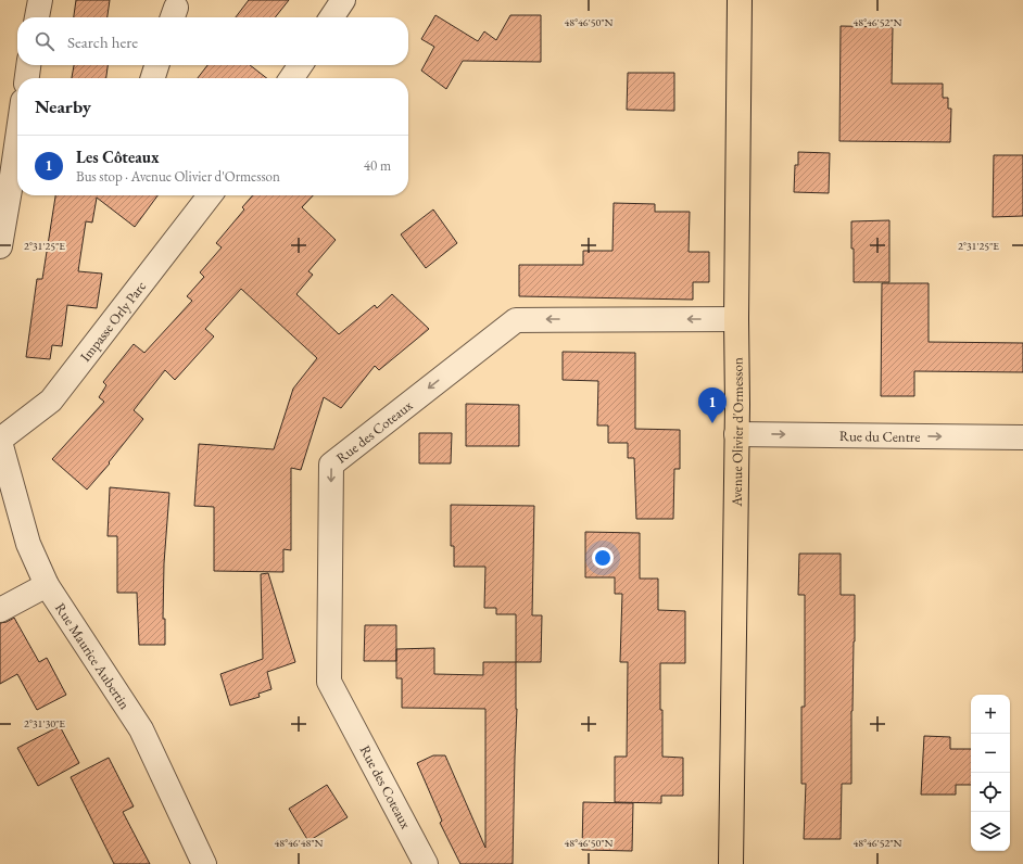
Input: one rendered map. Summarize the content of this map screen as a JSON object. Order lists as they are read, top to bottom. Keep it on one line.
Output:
{"streets":{"main road":["Avenue Olivier d'Ormesson"],"street":["Impasse Orly Parc","Rue des Coteaux","Rue du Centre","Rue Maurice Aubertin"]},"crossings":[["Impasse Orly Parc","Rue Maurice Aubertin"],["Rue des Coteaux","Avenue Olivier d'Ormesson"],["Avenue Olivier d'Ormesson","Rue du Centre"]],"one_way":["Rue du Centre"],"page":{"search":"Search here","heading":"Nearby","list":[{"mark":"1","name":"Les Côteaux","note":"Bus stop · Avenue Olivier d'Ormesson","value":"40 m"}],"pins":"1","map_buttons":["+","−"]},"coordinates":["48°46'50\"N","48°46'52\"N","2°31'25\"E","2°31'30\"E","48°46'48\"N"]}
